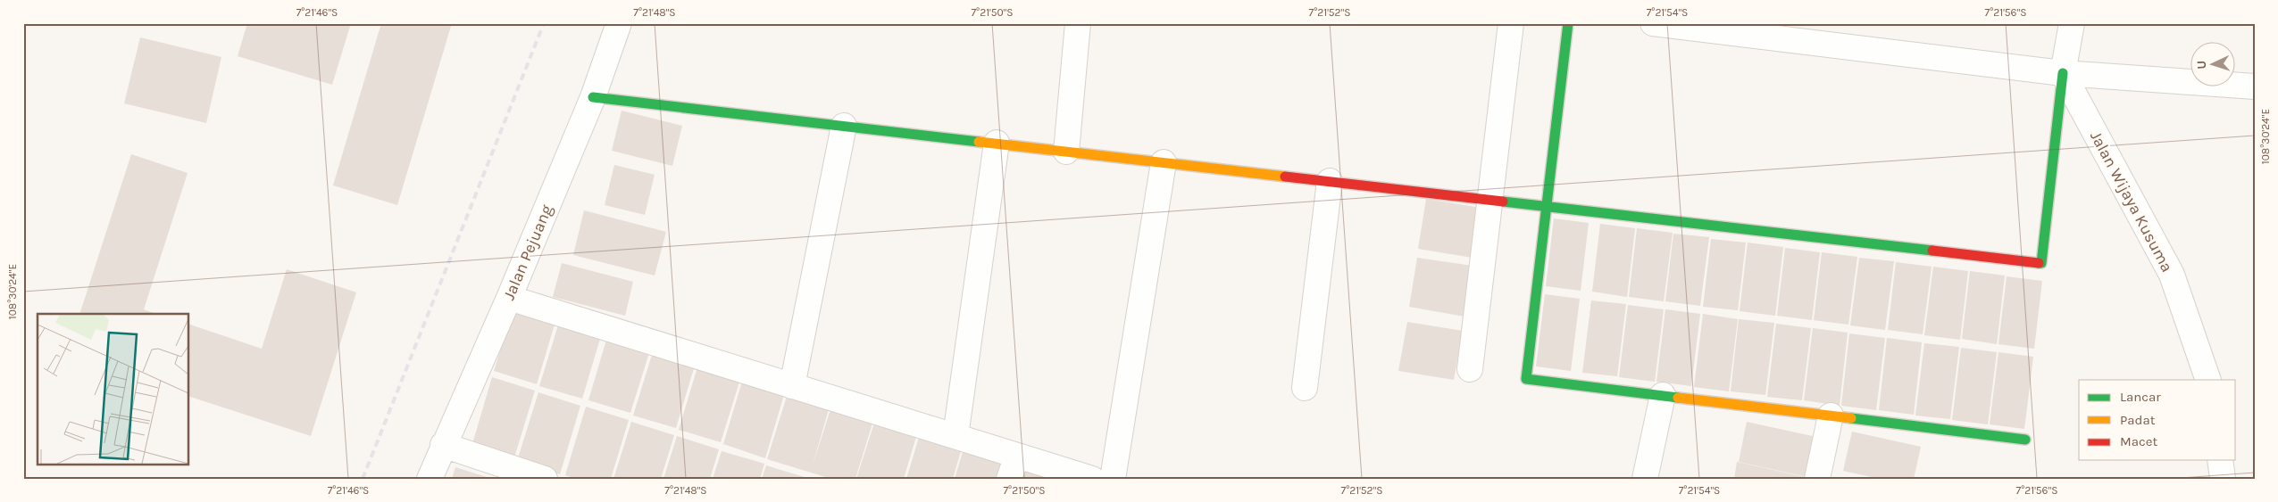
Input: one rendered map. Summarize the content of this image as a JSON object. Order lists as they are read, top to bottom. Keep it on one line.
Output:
{"streets":{"street":["Jalan Wijaya Kusuma","Jalan Pejuang"]},"legend":["Lancar","Padat","Macet"],"north":"left","coordinates":["7°21'46\"S","7°21'48\"S","7°21'50\"S","7°21'52\"S","7°21'54\"S","7°21'56\"S","108°30'24\"E"]}
